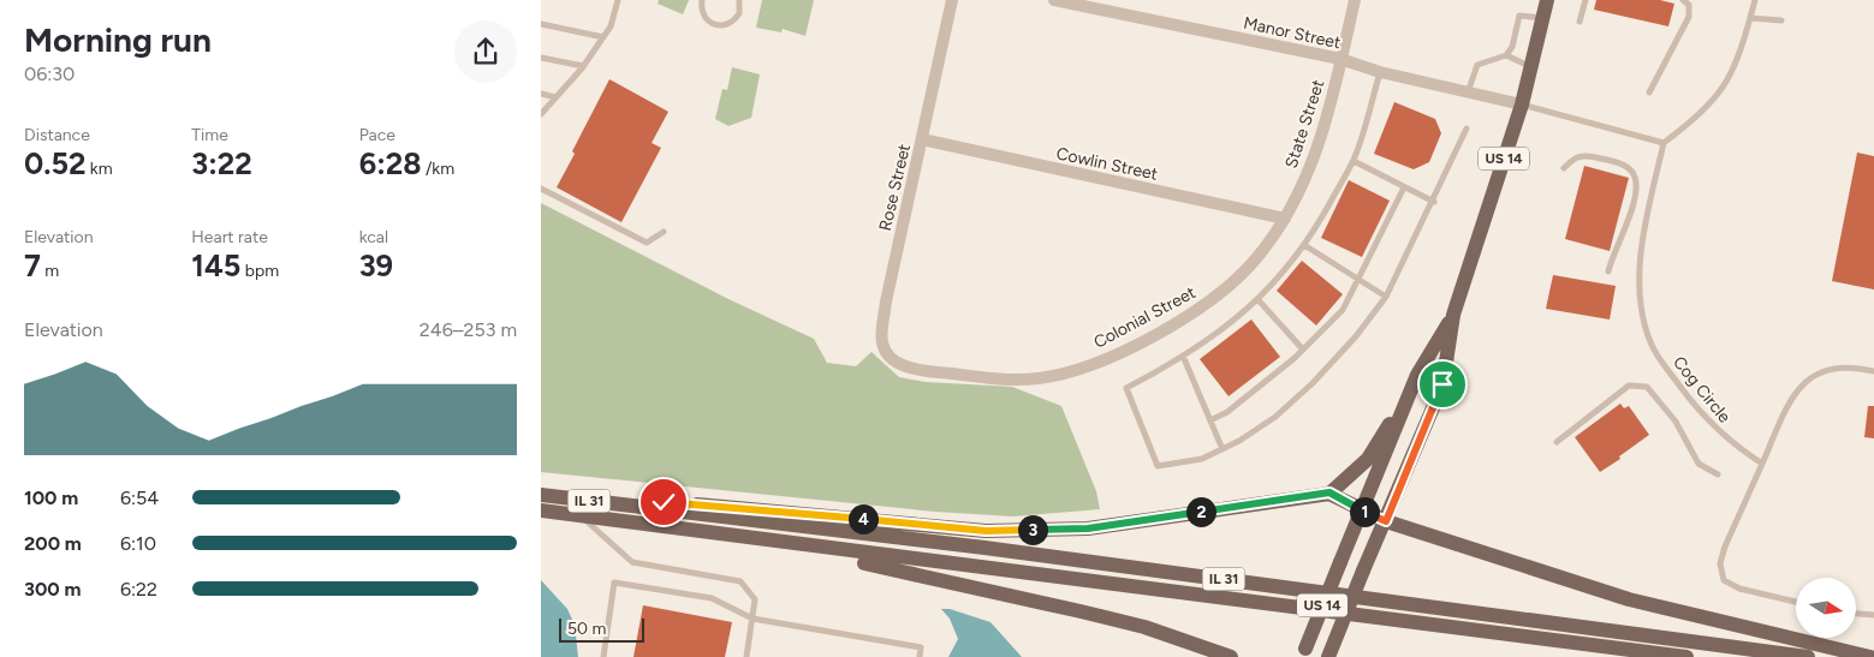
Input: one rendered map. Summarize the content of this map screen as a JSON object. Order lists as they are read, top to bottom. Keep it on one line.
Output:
{"streets":{"main road":["US 14","IL 31"],"street":["Manor Street","State Street","Cowlin Street","Rose Street","Colonial Street"],"lane":["Cog Circle"]},"crossings":[["Manor Street","State Street"],["Manor Street","US 14"],["State Street","Cowlin Street"],["State Street","Colonial Street"],["Cowlin Street","Rose Street"],["Cowlin Street","Colonial Street"],["Rose Street","Colonial Street"]],"scale_bar":"50 m","north":"right","page":{"heading":["Morning run","06:30"],"stats":[["Distance","0.52 km"],["Time","3:22"],["Pace","6:28 /km"],["Elevation","7 m"],["Heart rate","145 bpm"],["kcal","39"]],"chart":["Elevation","246–253 m"],"list":[{"name":"100 m","note":"6:54"},{"name":"200 m","note":"6:10"},{"name":"300 m","note":"6:22"}],"pins":["1","2","4","3"],"scale":"50 m"}}
